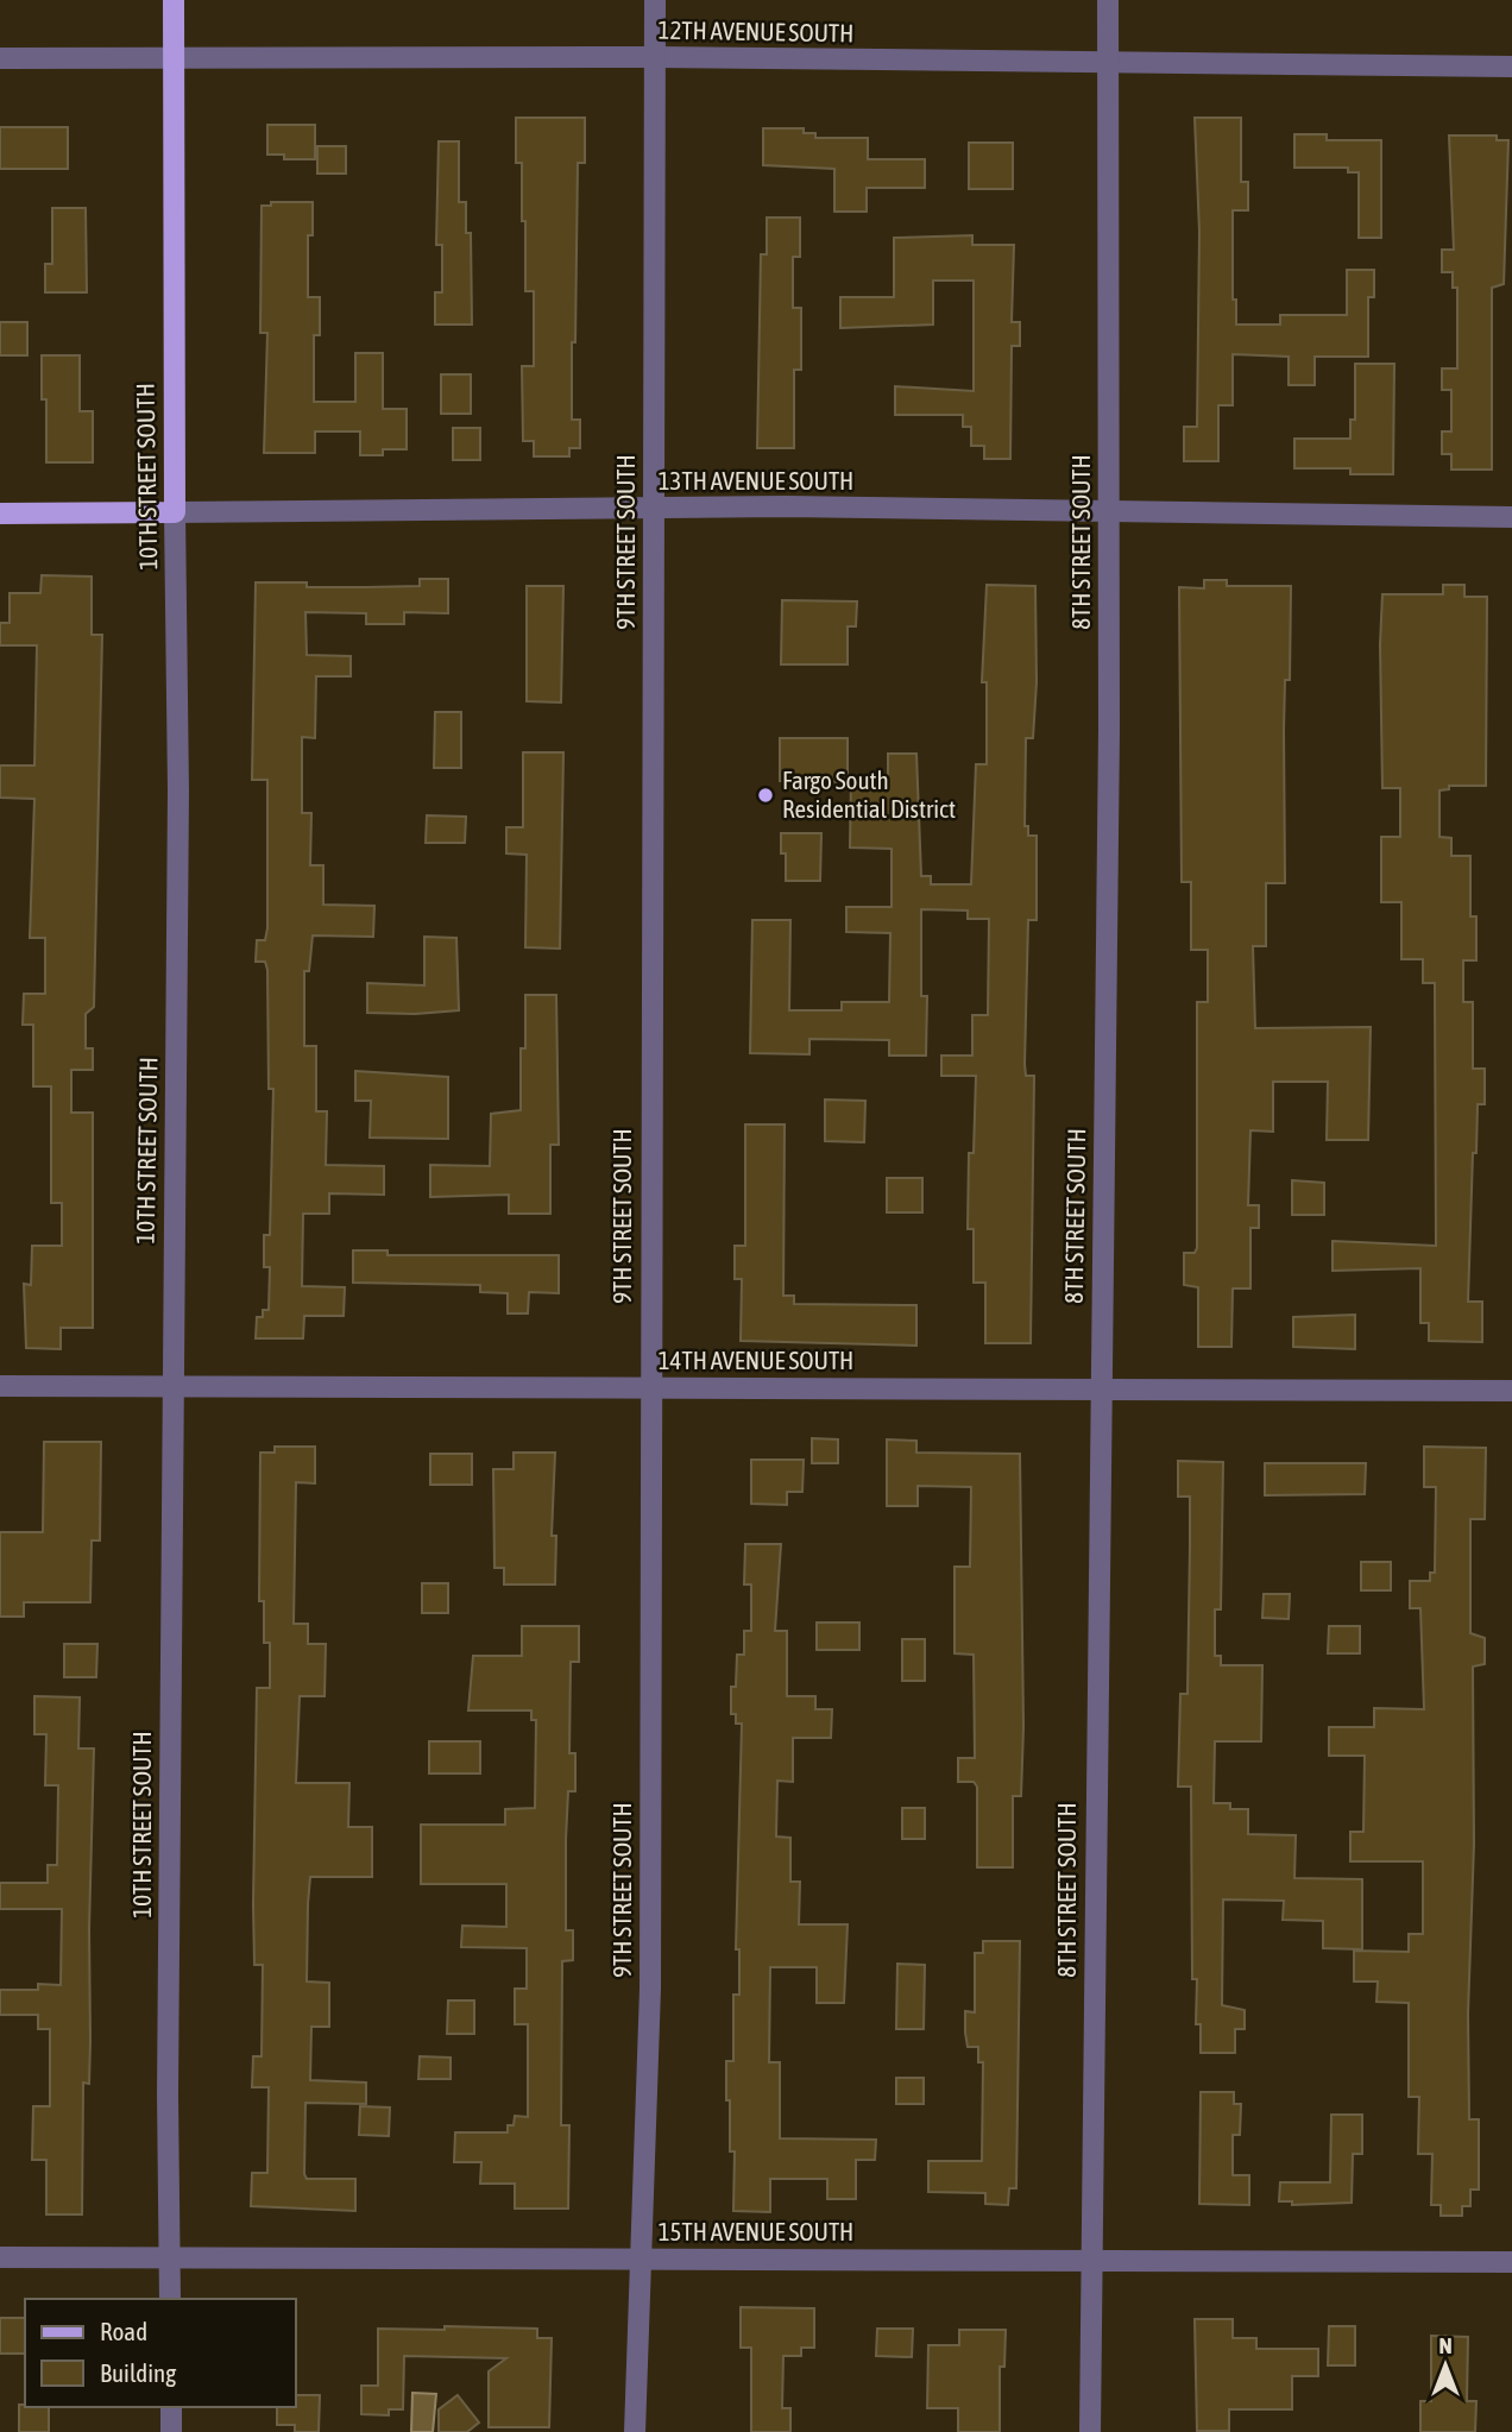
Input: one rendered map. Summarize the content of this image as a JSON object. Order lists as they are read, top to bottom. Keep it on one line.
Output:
{"streets":{"main road":["10TH STREET SOUTH","13TH AVENUE SOUTH"],"street":["12TH AVENUE SOUTH","9TH STREET SOUTH","8TH STREET SOUTH","14TH AVENUE SOUTH","15TH AVENUE SOUTH"]},"crossings":[["12TH AVENUE SOUTH","10TH STREET SOUTH"],["12TH AVENUE SOUTH","9TH STREET SOUTH"],["12TH AVENUE SOUTH","8TH STREET SOUTH"],["10TH STREET SOUTH","13TH AVENUE SOUTH"],["10TH STREET SOUTH","14TH AVENUE SOUTH"],["10TH STREET SOUTH","15TH AVENUE SOUTH"],["13TH AVENUE SOUTH","9TH STREET SOUTH"],["13TH AVENUE SOUTH","8TH STREET SOUTH"],["9TH STREET SOUTH","14TH AVENUE SOUTH"],["9TH STREET SOUTH","15TH AVENUE SOUTH"],["8TH STREET SOUTH","14TH AVENUE SOUTH"],["8TH STREET SOUTH","15TH AVENUE SOUTH"]],"places":["Fargo South Residential District"],"legend":["Road","Building"],"north":"top"}
